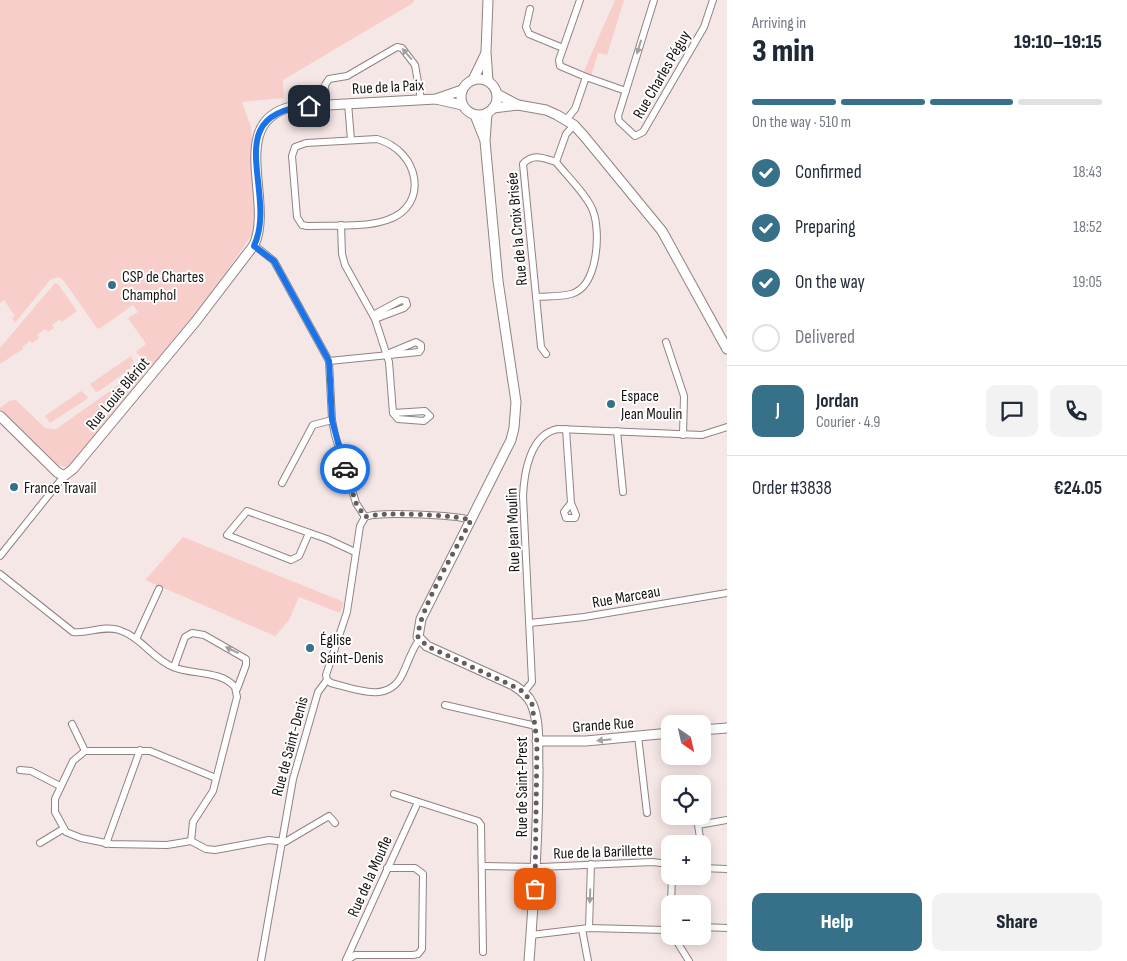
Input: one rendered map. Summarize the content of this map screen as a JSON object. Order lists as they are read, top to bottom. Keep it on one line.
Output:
{"streets":{"street":["Rue Charles Péguy","Rue de la Paix","Rue de la Croix Brisée","Rue Louis Blériot","Rue Jean Moulin","Rue Marceau","Grande Rue","Rue de Saint-Denis","Rue de Saint-Prest","Rue de la Barillette","Rue de la Moufle"]},"crossings":[["Rue de la Paix","Rue Louis Blériot"],["Rue Jean Moulin","Rue Marceau"],["Rue Jean Moulin","Rue de Saint-Prest"],["Grande Rue","Rue de Saint-Prest"],["Rue de Saint-Prest","Rue de la Barillette"]],"one_way":["Grande Rue"],"places":["CSP de Chartes Champhol","Espace Jean Moulin","France Travail","Église Saint-Denis"],"north":"bottom right","page":{"heading":["3 min","Arriving in","19:10–19:15"],"panel":["Jordan","Courier · 4.9","Order #3838","€24.05"],"bar":"On the way · 510 m","list":[["Confirmed","18:43"],["Preparing","18:52"],["On the way","19:05"],"Delivered"],"round":"J","map_buttons":["+","−"],"buttons":["Help","Share"]}}
